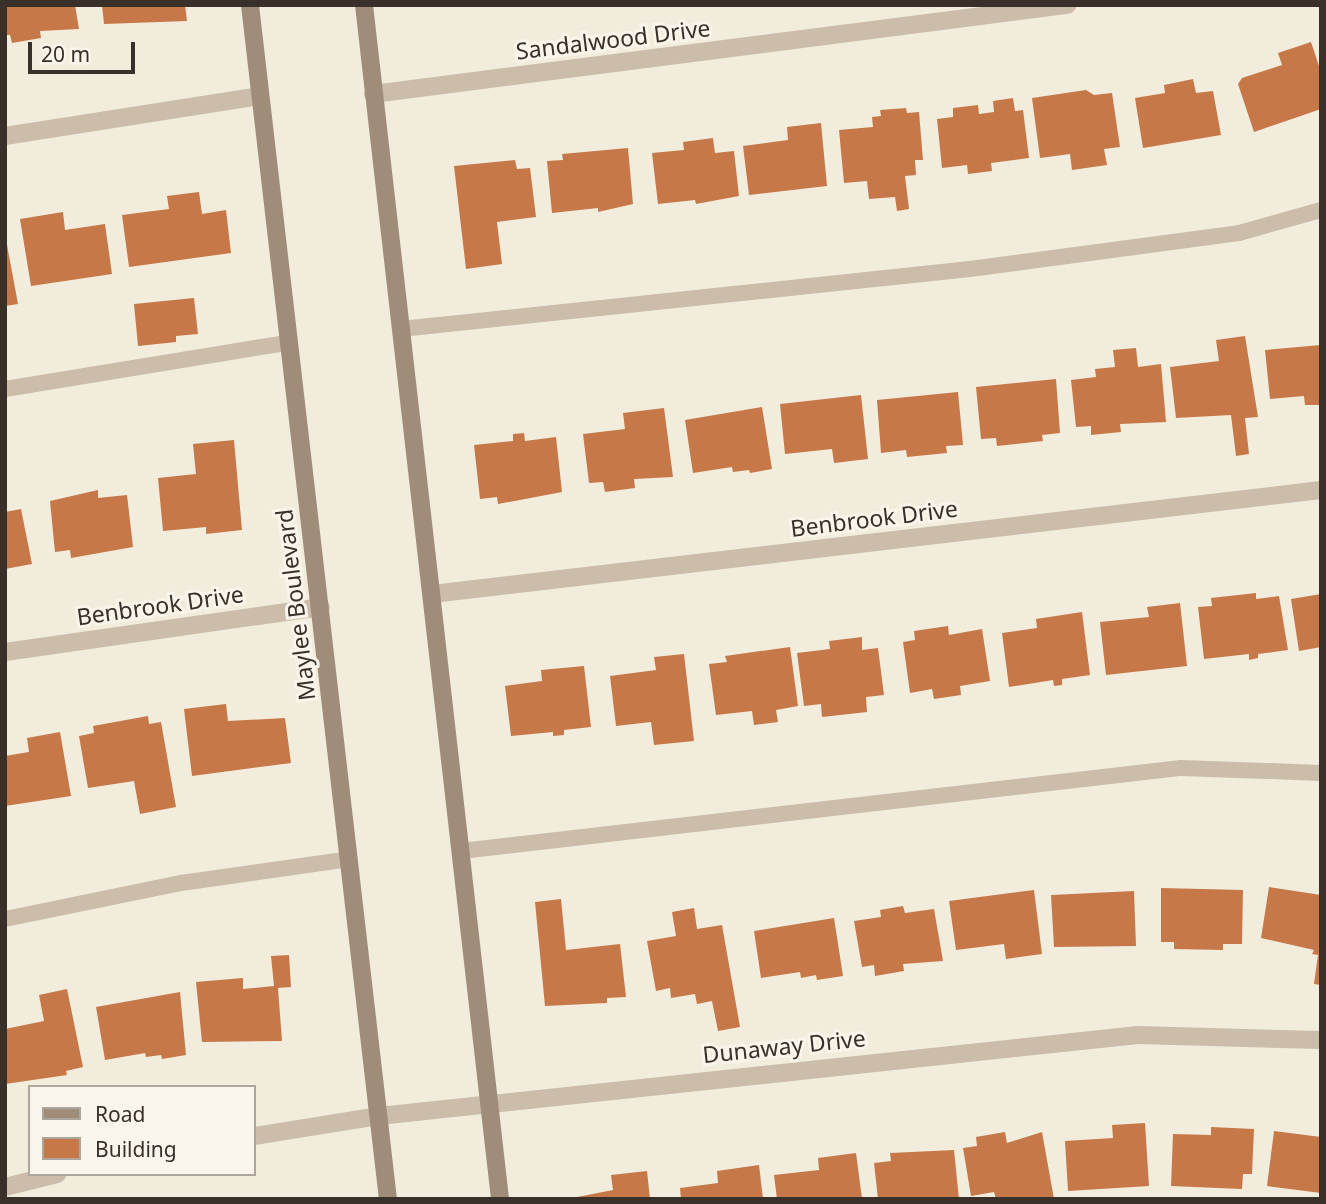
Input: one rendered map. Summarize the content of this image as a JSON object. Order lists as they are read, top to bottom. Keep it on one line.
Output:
{"streets":{"main road":["Maylee Boulevard"],"street":["Sandalwood Drive","Benbrook Drive","Dunaway Drive"]},"crossings":[["Benbrook Drive","Maylee Boulevard"],["Maylee Boulevard","Dunaway Drive"]],"legend":["Road","Building"],"scale_bar":"20 m"}
